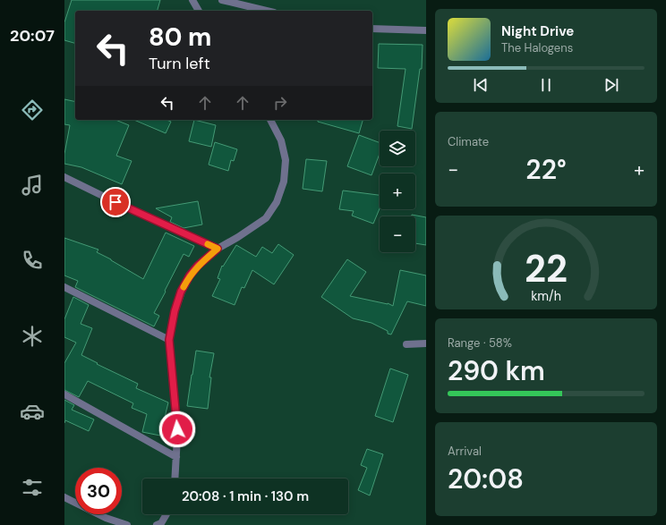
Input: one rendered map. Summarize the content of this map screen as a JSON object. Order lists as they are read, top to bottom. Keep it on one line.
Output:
{"page":{"tabs":"20:07","turn":["80 m","Turn left"],"song":["Night Drive","The Halogens"],"tile":["Climate",["Range · 58%","290 km"],["Arrival","20:08"]],"map_buttons":["+","−"],"heat":["−","22°","+"],"limit":"30","trip":"20:08 · 1 min · 130 m","gauge":["22","km/h"]}}
